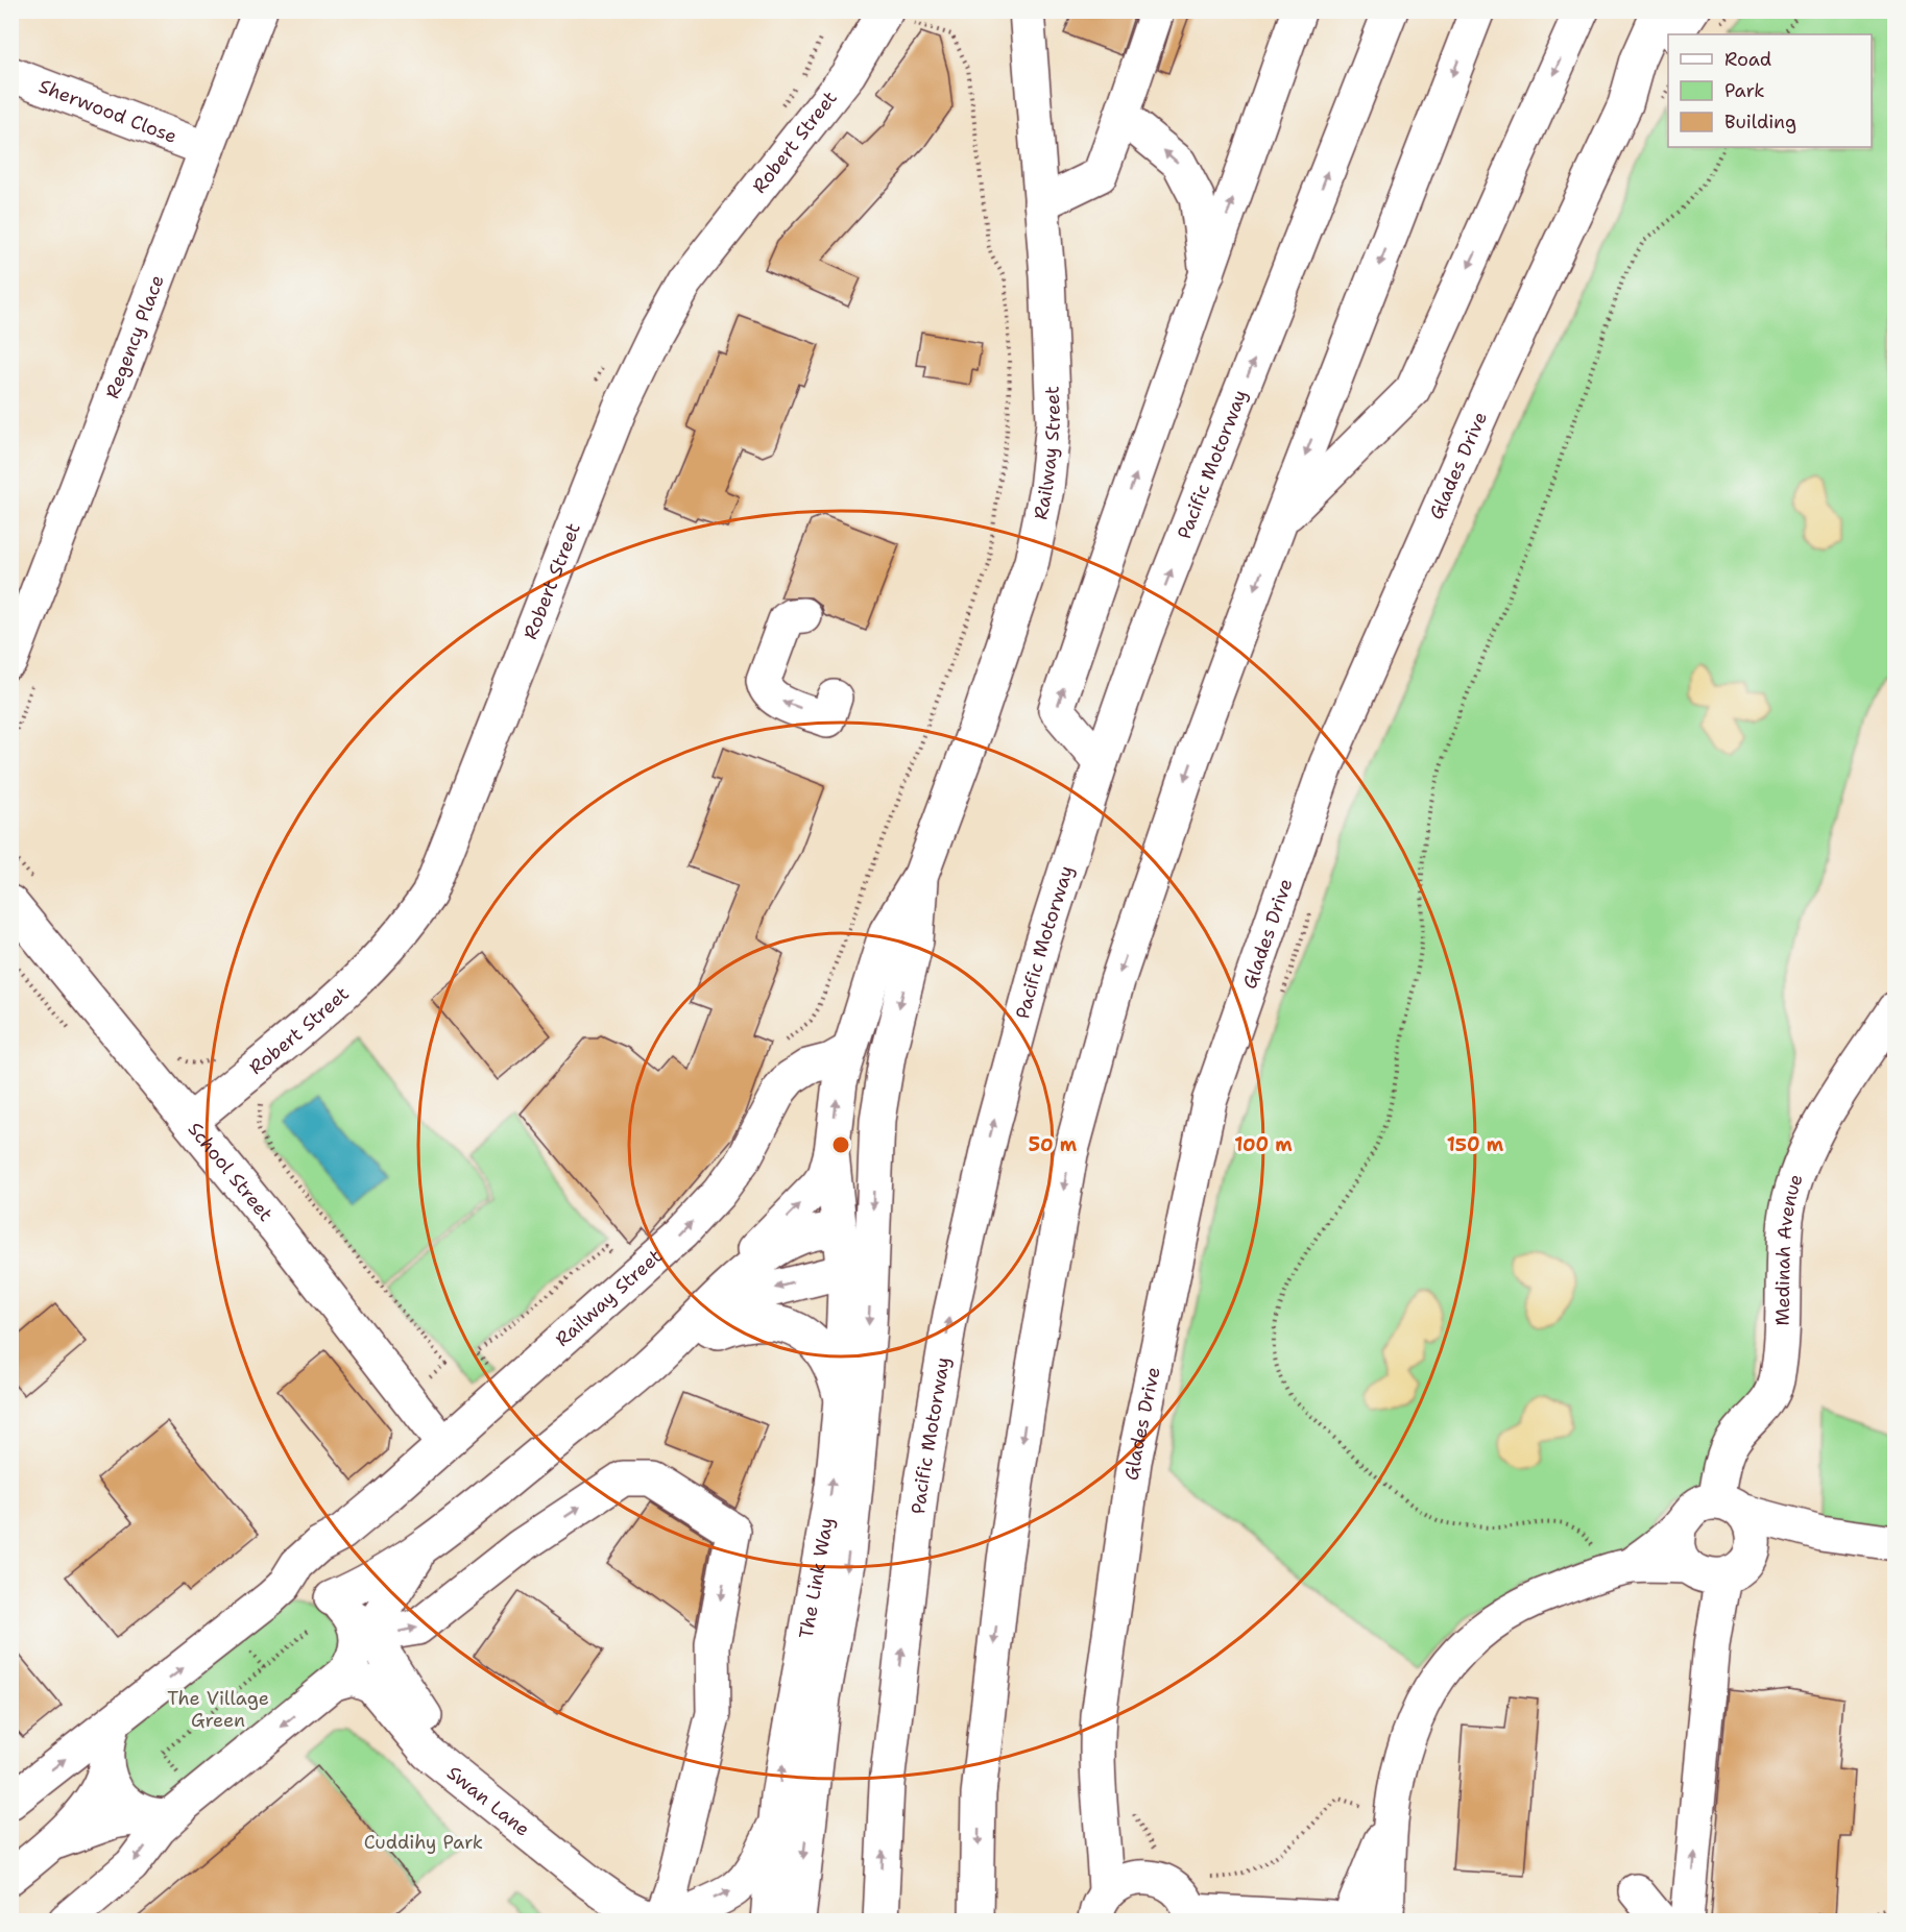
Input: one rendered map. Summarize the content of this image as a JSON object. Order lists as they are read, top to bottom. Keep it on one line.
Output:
{"streets":{"main road":["Sherwood Close","Robert Street","Regency Place","Railway Street","Pacific Motorway","Glades Drive","School Street","Medinah Avenue","The Link Way","Swan Lane"]},"crossings":[["Sherwood Close","Regency Place"],["Robert Street","School Street"],["Railway Street","School Street"],["Railway Street","The Link Way"],["Railway Street","Swan Lane"]],"parks":["The Village Green","Cuddihy Park"],"legend":["Road","Park","Building"],"rings":["50 m","100 m","150 m"]}
